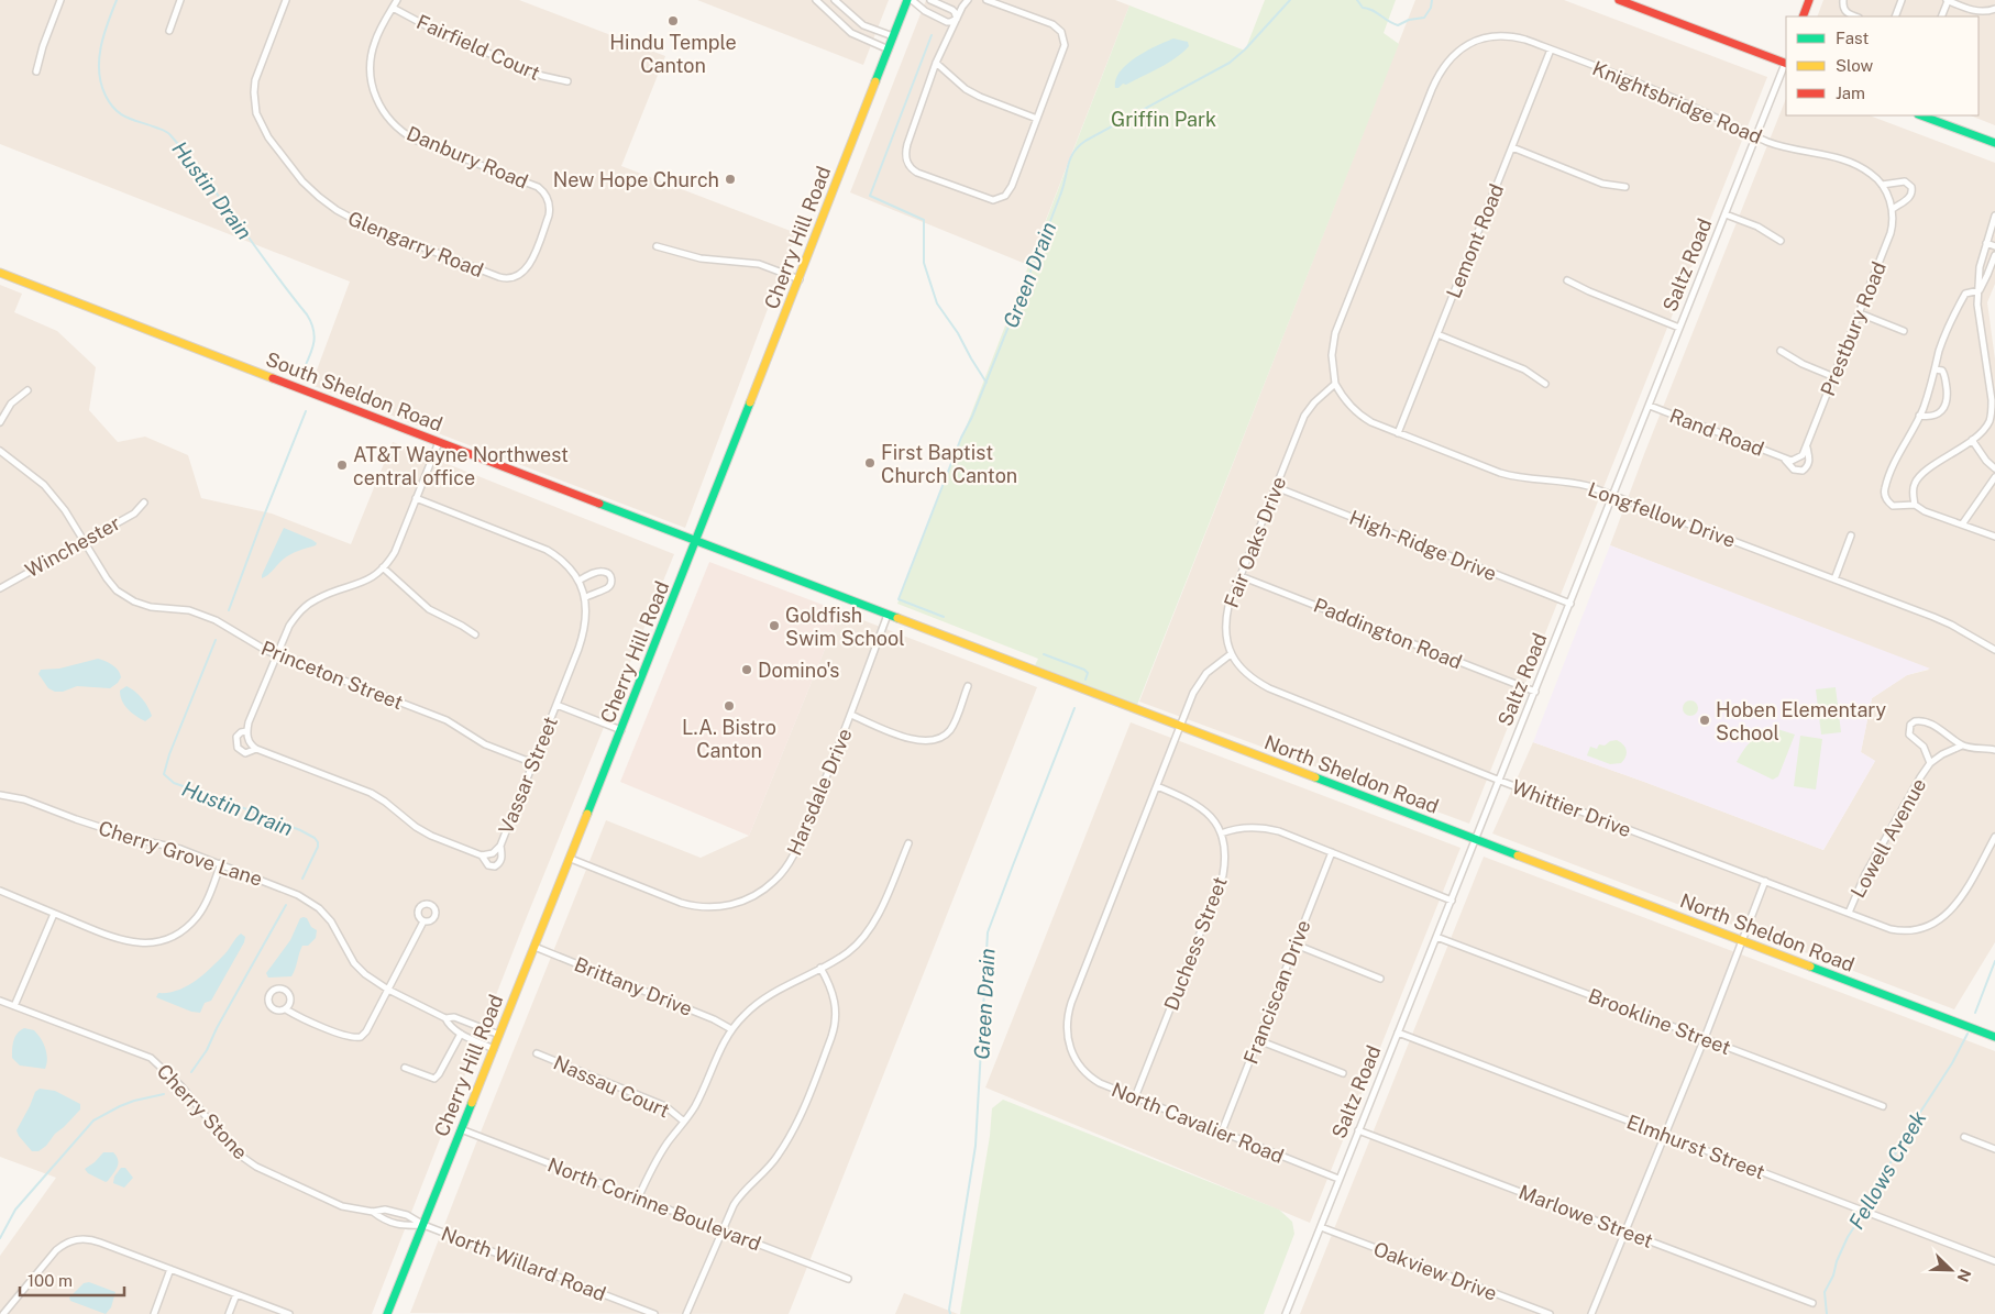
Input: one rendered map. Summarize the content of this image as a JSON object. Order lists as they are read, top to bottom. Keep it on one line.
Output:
{"streets":{"street":["Fairfield Court","Knightsbridge Road","Danbury Road","Cherry Hill Road","Lemont Road","Glengarry Road","Saltz Road","Prestbury Road","South Sheldon Road","Rand Road","Longfellow Drive","Fair Oaks Drive","High-Ridge Drive","Winchester","Paddington Road","Princeton Street","North Sheldon Road","Vassar Street","Harsdale Drive","Whittier Drive","Lowell Avenue","Cherry Grove Lane","Duchess Street","Brittany Drive","Franciscan Drive","Brookline Street","Nassau Court","Cherry Stone","North Cavalier Road","Elmhurst Street","North Corinne Boulevard","Marlowe Street","North Willard Road","Oakview Drive"]},"crossings":[["Fairfield Court","Danbury Road"],["Knightsbridge Road","Lemont Road"],["Knightsbridge Road","Saltz Road"],["Knightsbridge Road","Prestbury Road"],["Knightsbridge Road","Longfellow Drive"],["Knightsbridge Road","Fair Oaks Drive"],["Danbury Road","Glengarry Road"],["Cherry Hill Road","South Sheldon Road"],["Cherry Hill Road","North Sheldon Road"],["Cherry Hill Road","Harsdale Drive"],["Cherry Hill Road","Cherry Grove Lane"],["Cherry Hill Road","Brittany Drive"],["Cherry Hill Road","Cherry Stone"],["Cherry Hill Road","North Corinne Boulevard"],["Cherry Hill Road","North Willard Road"],["Lemont Road","Longfellow Drive"],["Saltz Road","Rand Road"],["Saltz Road","Longfellow Drive"],["Saltz Road","High-Ridge Drive"],["Saltz Road","Paddington Road"],["Saltz Road","North Sheldon Road"],["Saltz Road","Whittier Drive"],["Saltz Road","Brookline Street"],["Saltz Road","North Cavalier Road"],["Saltz Road","Elmhurst Street"],["Saltz Road","Marlowe Street"],["Saltz Road","Oakview Drive"],["Prestbury Road","Rand Road"],["South Sheldon Road","North Sheldon Road"],["Longfellow Drive","Fair Oaks Drive"],["Fair Oaks Drive","High-Ridge Drive"],["Fair Oaks Drive","Paddington Road"],["Fair Oaks Drive","Whittier Drive"],["Winchester","Princeton Street"],["Princeton Street","Vassar Street"],["North Sheldon Road","Harsdale Drive"],["Whittier Drive","Lowell Avenue"],["Duchess Street","North Cavalier Road"],["Franciscan Drive","North Cavalier Road"],["Cherry Stone","North Willard Road"]],"water":["Hustin Drain","Green Drain","Fellows Creek"],"parks":["Griffin Park"],"places":["Hindu Temple Canton","New Hope Church","First Baptist Church Canton","AT&T Wayne Northwest central office","Goldfish Swim School","Domino's","L.A. Bistro Canton","Hoben Elementary School"],"legend":["Fast","Slow","Jam"],"scale_bar":"100 m","north":"bottom right"}
